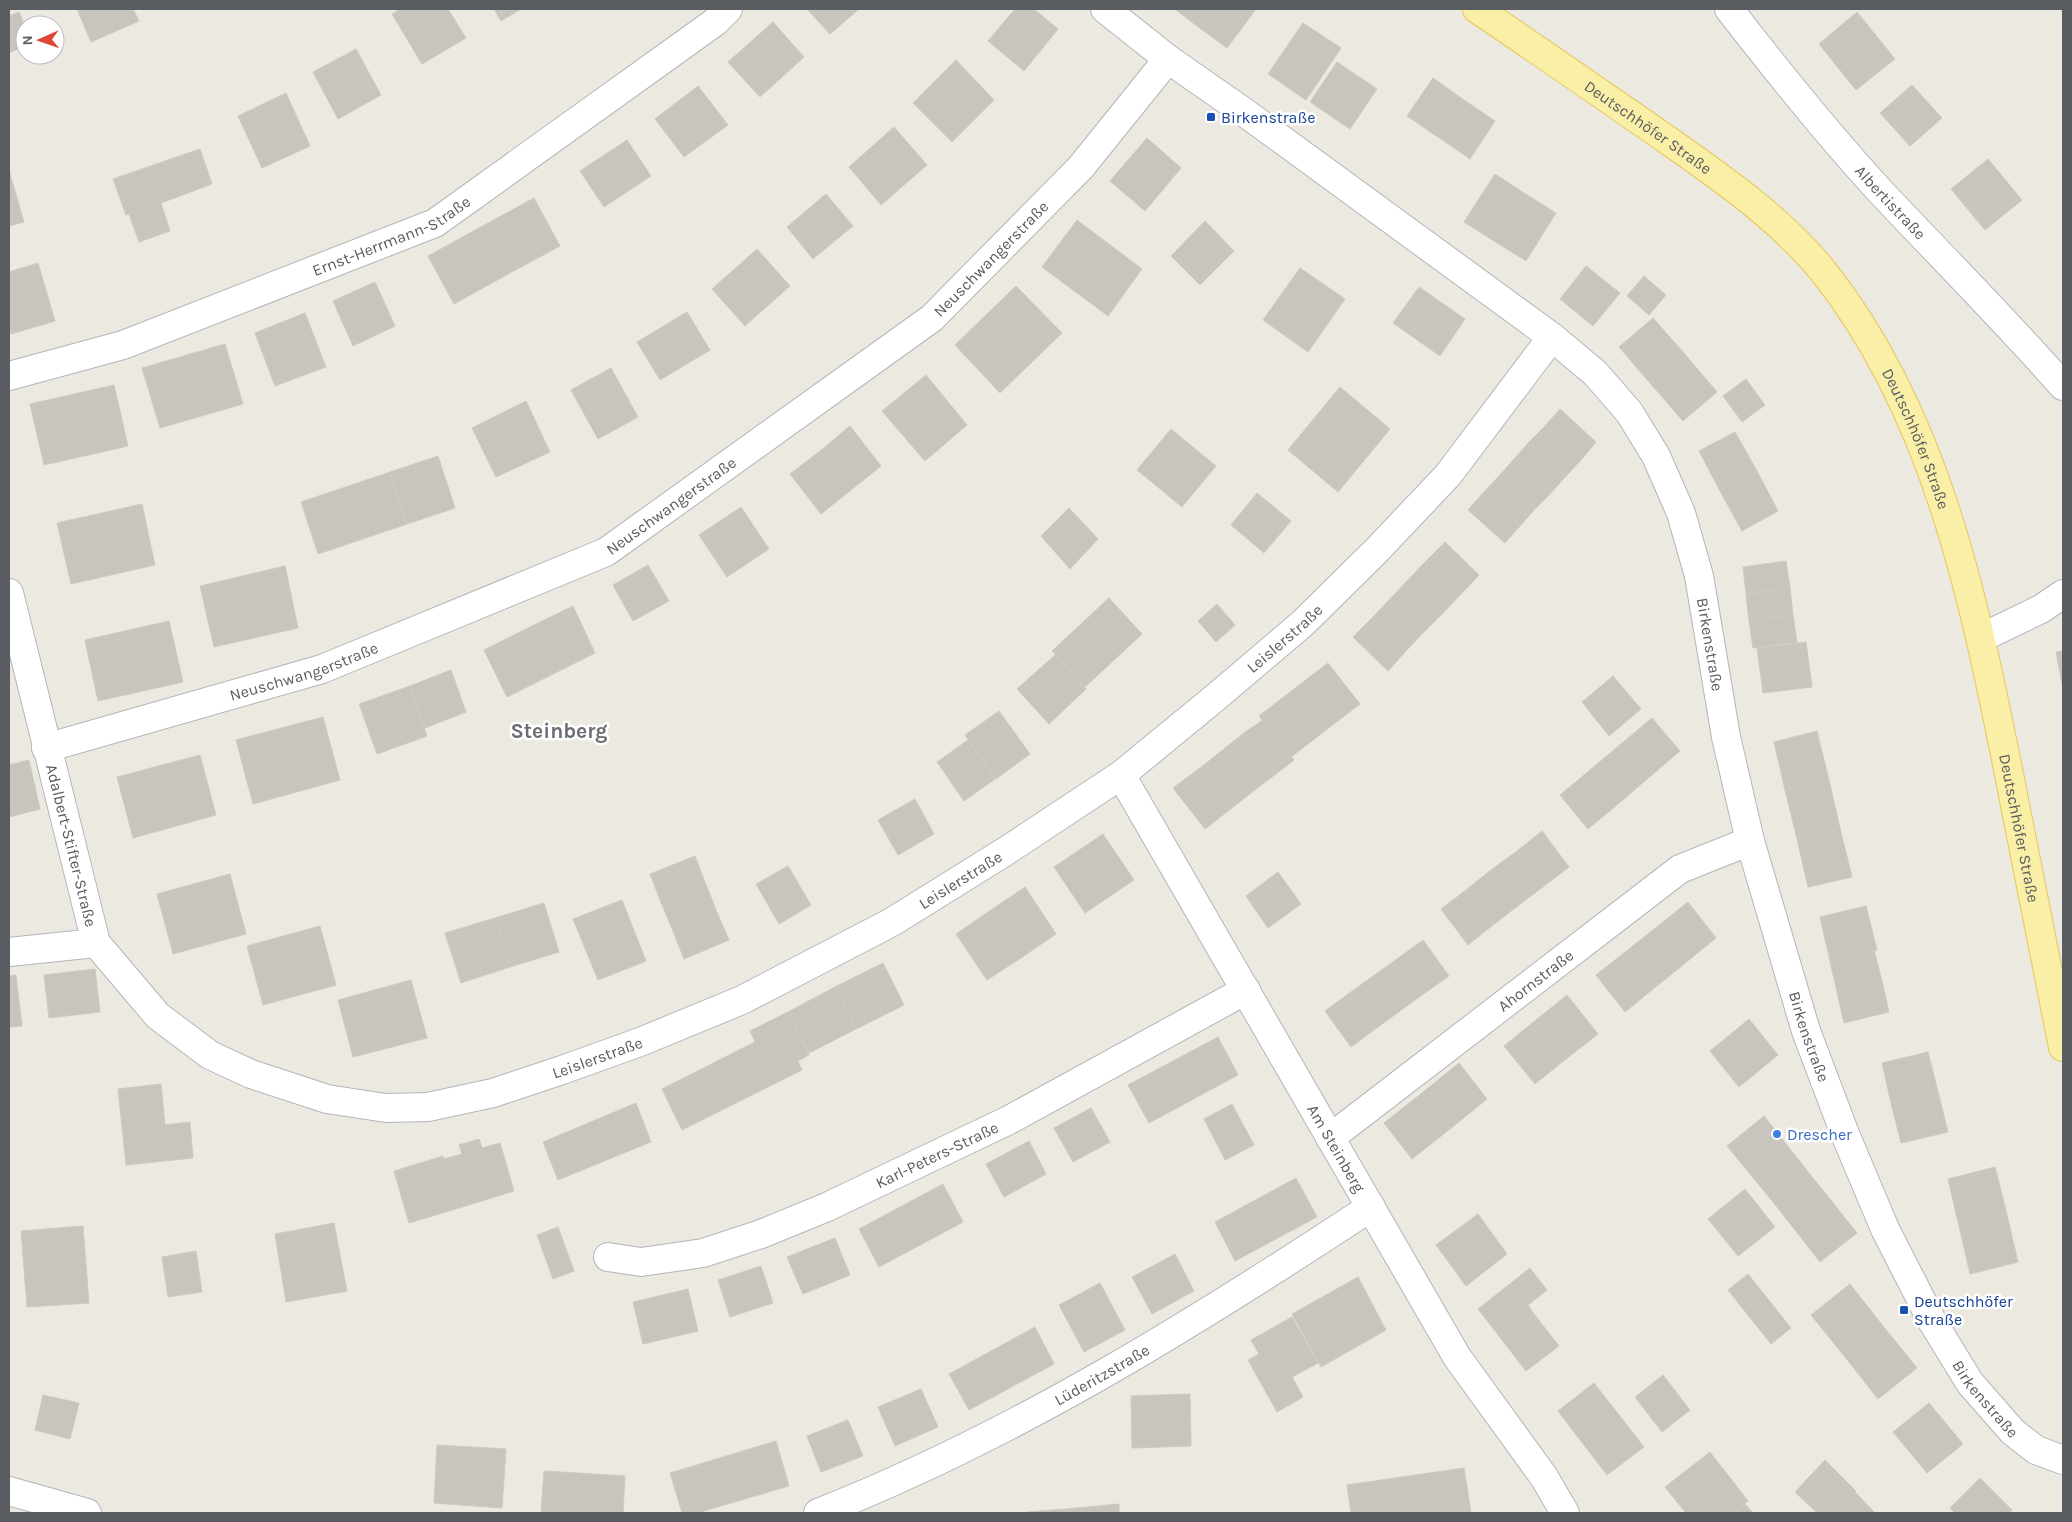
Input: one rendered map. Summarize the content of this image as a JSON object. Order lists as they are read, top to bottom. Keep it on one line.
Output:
{"streets":{"main road":["Deutschhöfer Straße"],"street":["Albertistraße","Ernst-Herrmann-Straße","Neuschwangerstraße","Leislerstraße","Birkenstraße","Adalbert-Stifter-Straße","Ahornstraße","Am Steinberg","Karl-Peters-Straße","Lüderitzstraße"]},"crossings":[["Neuschwangerstraße","Birkenstraße"],["Neuschwangerstraße","Adalbert-Stifter-Straße"],["Leislerstraße","Birkenstraße"],["Leislerstraße","Adalbert-Stifter-Straße"],["Leislerstraße","Am Steinberg"],["Birkenstraße","Ahornstraße"],["Ahornstraße","Am Steinberg"],["Am Steinberg","Karl-Peters-Straße"],["Am Steinberg","Lüderitzstraße"]],"districts":["Steinberg"],"places":{"transit":["Birkenstraße","Deutschhöfer Straße"],"other":["Drescher"]},"north":"left"}
